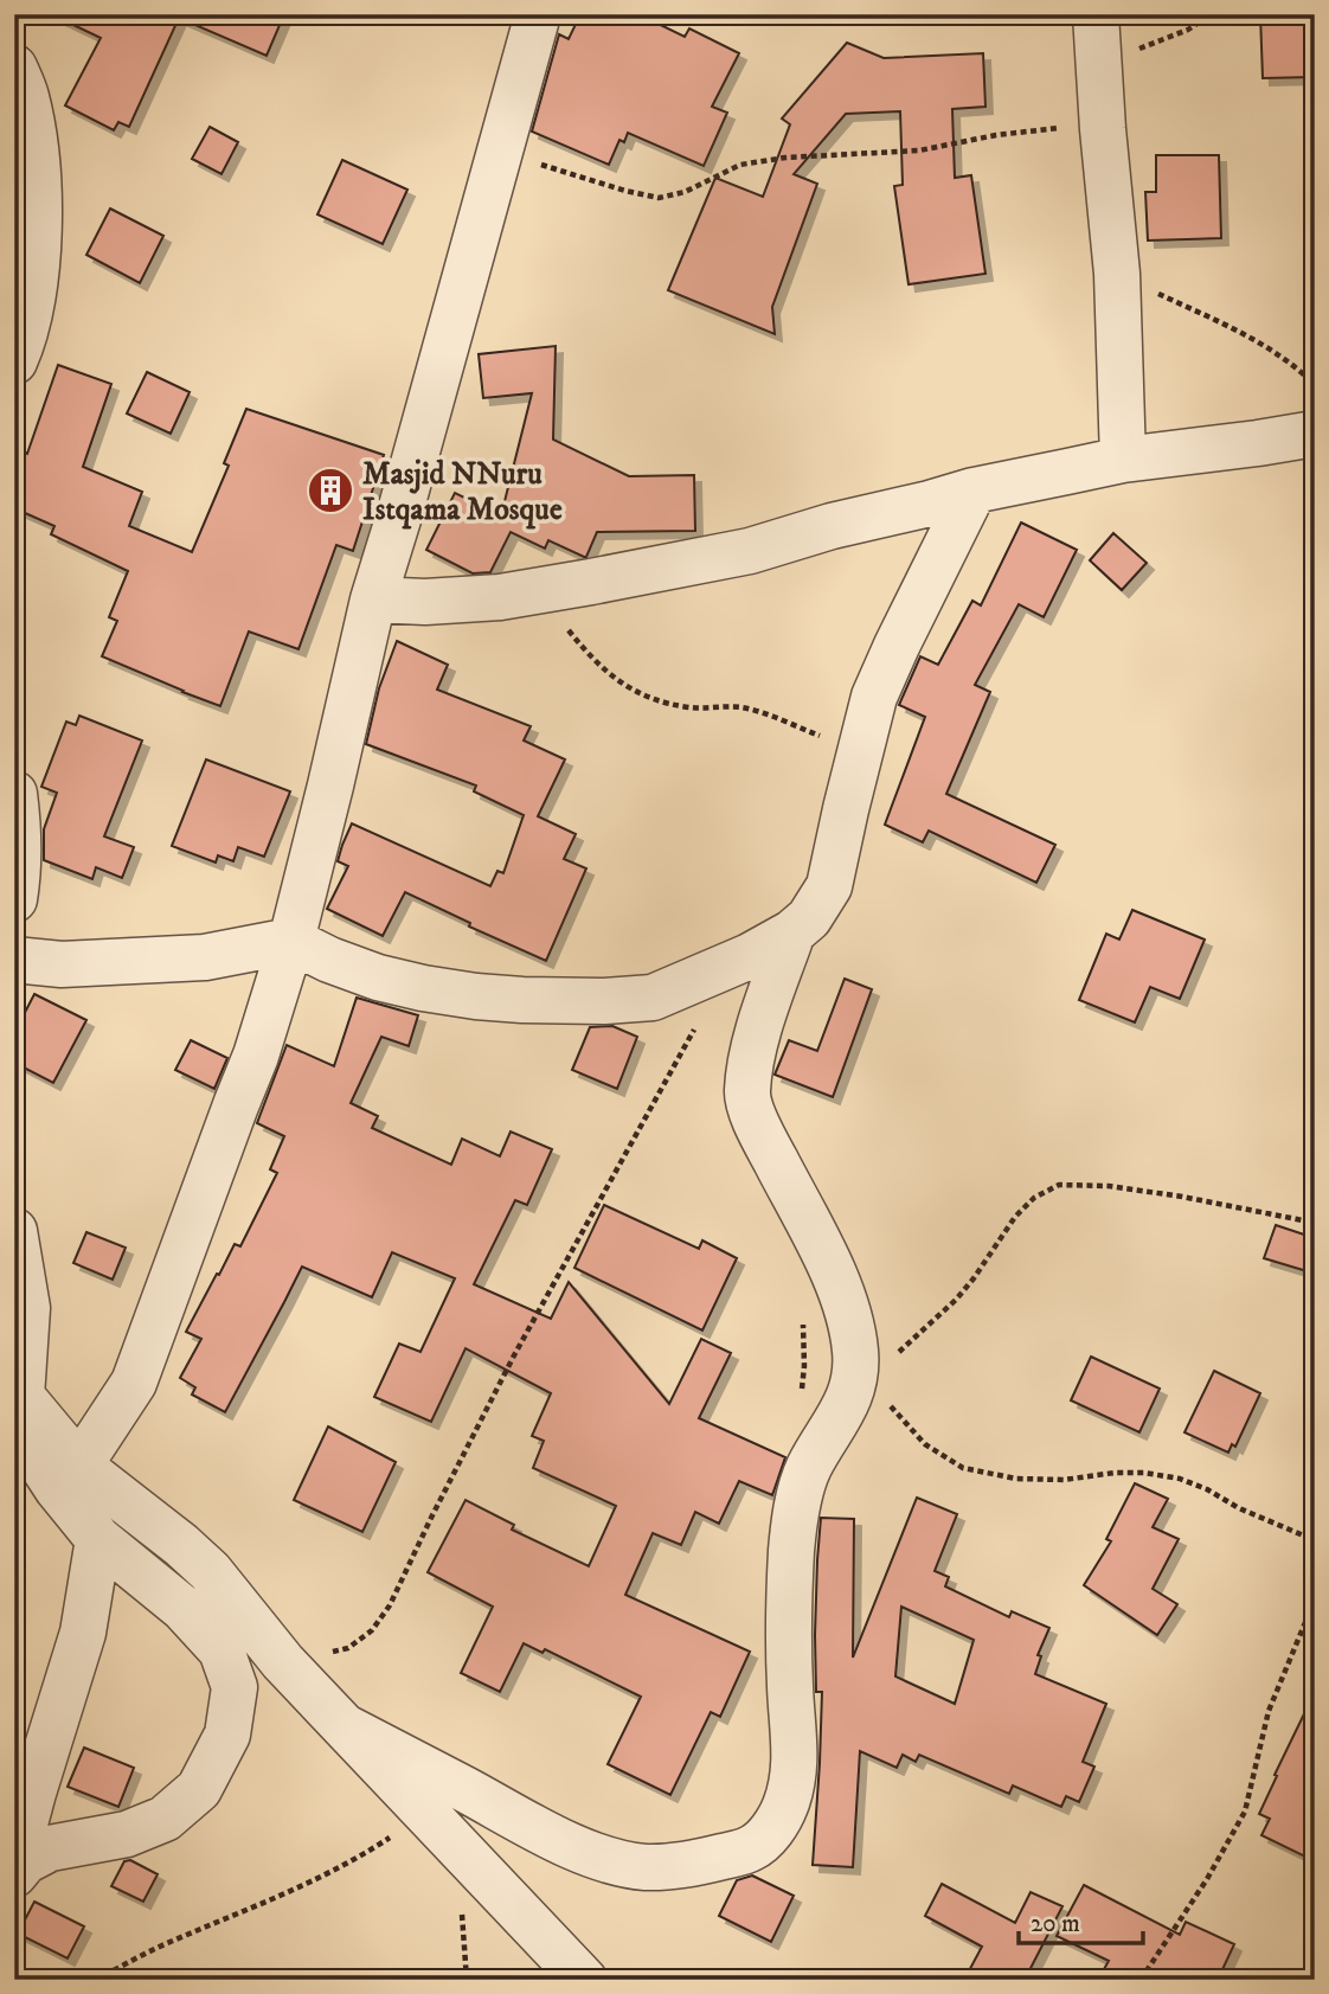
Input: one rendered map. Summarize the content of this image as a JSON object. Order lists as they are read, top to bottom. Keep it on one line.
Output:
{"places":{"building":["Masjid NNuru Istqama Mosque"]},"scale_bar":"20 m"}
